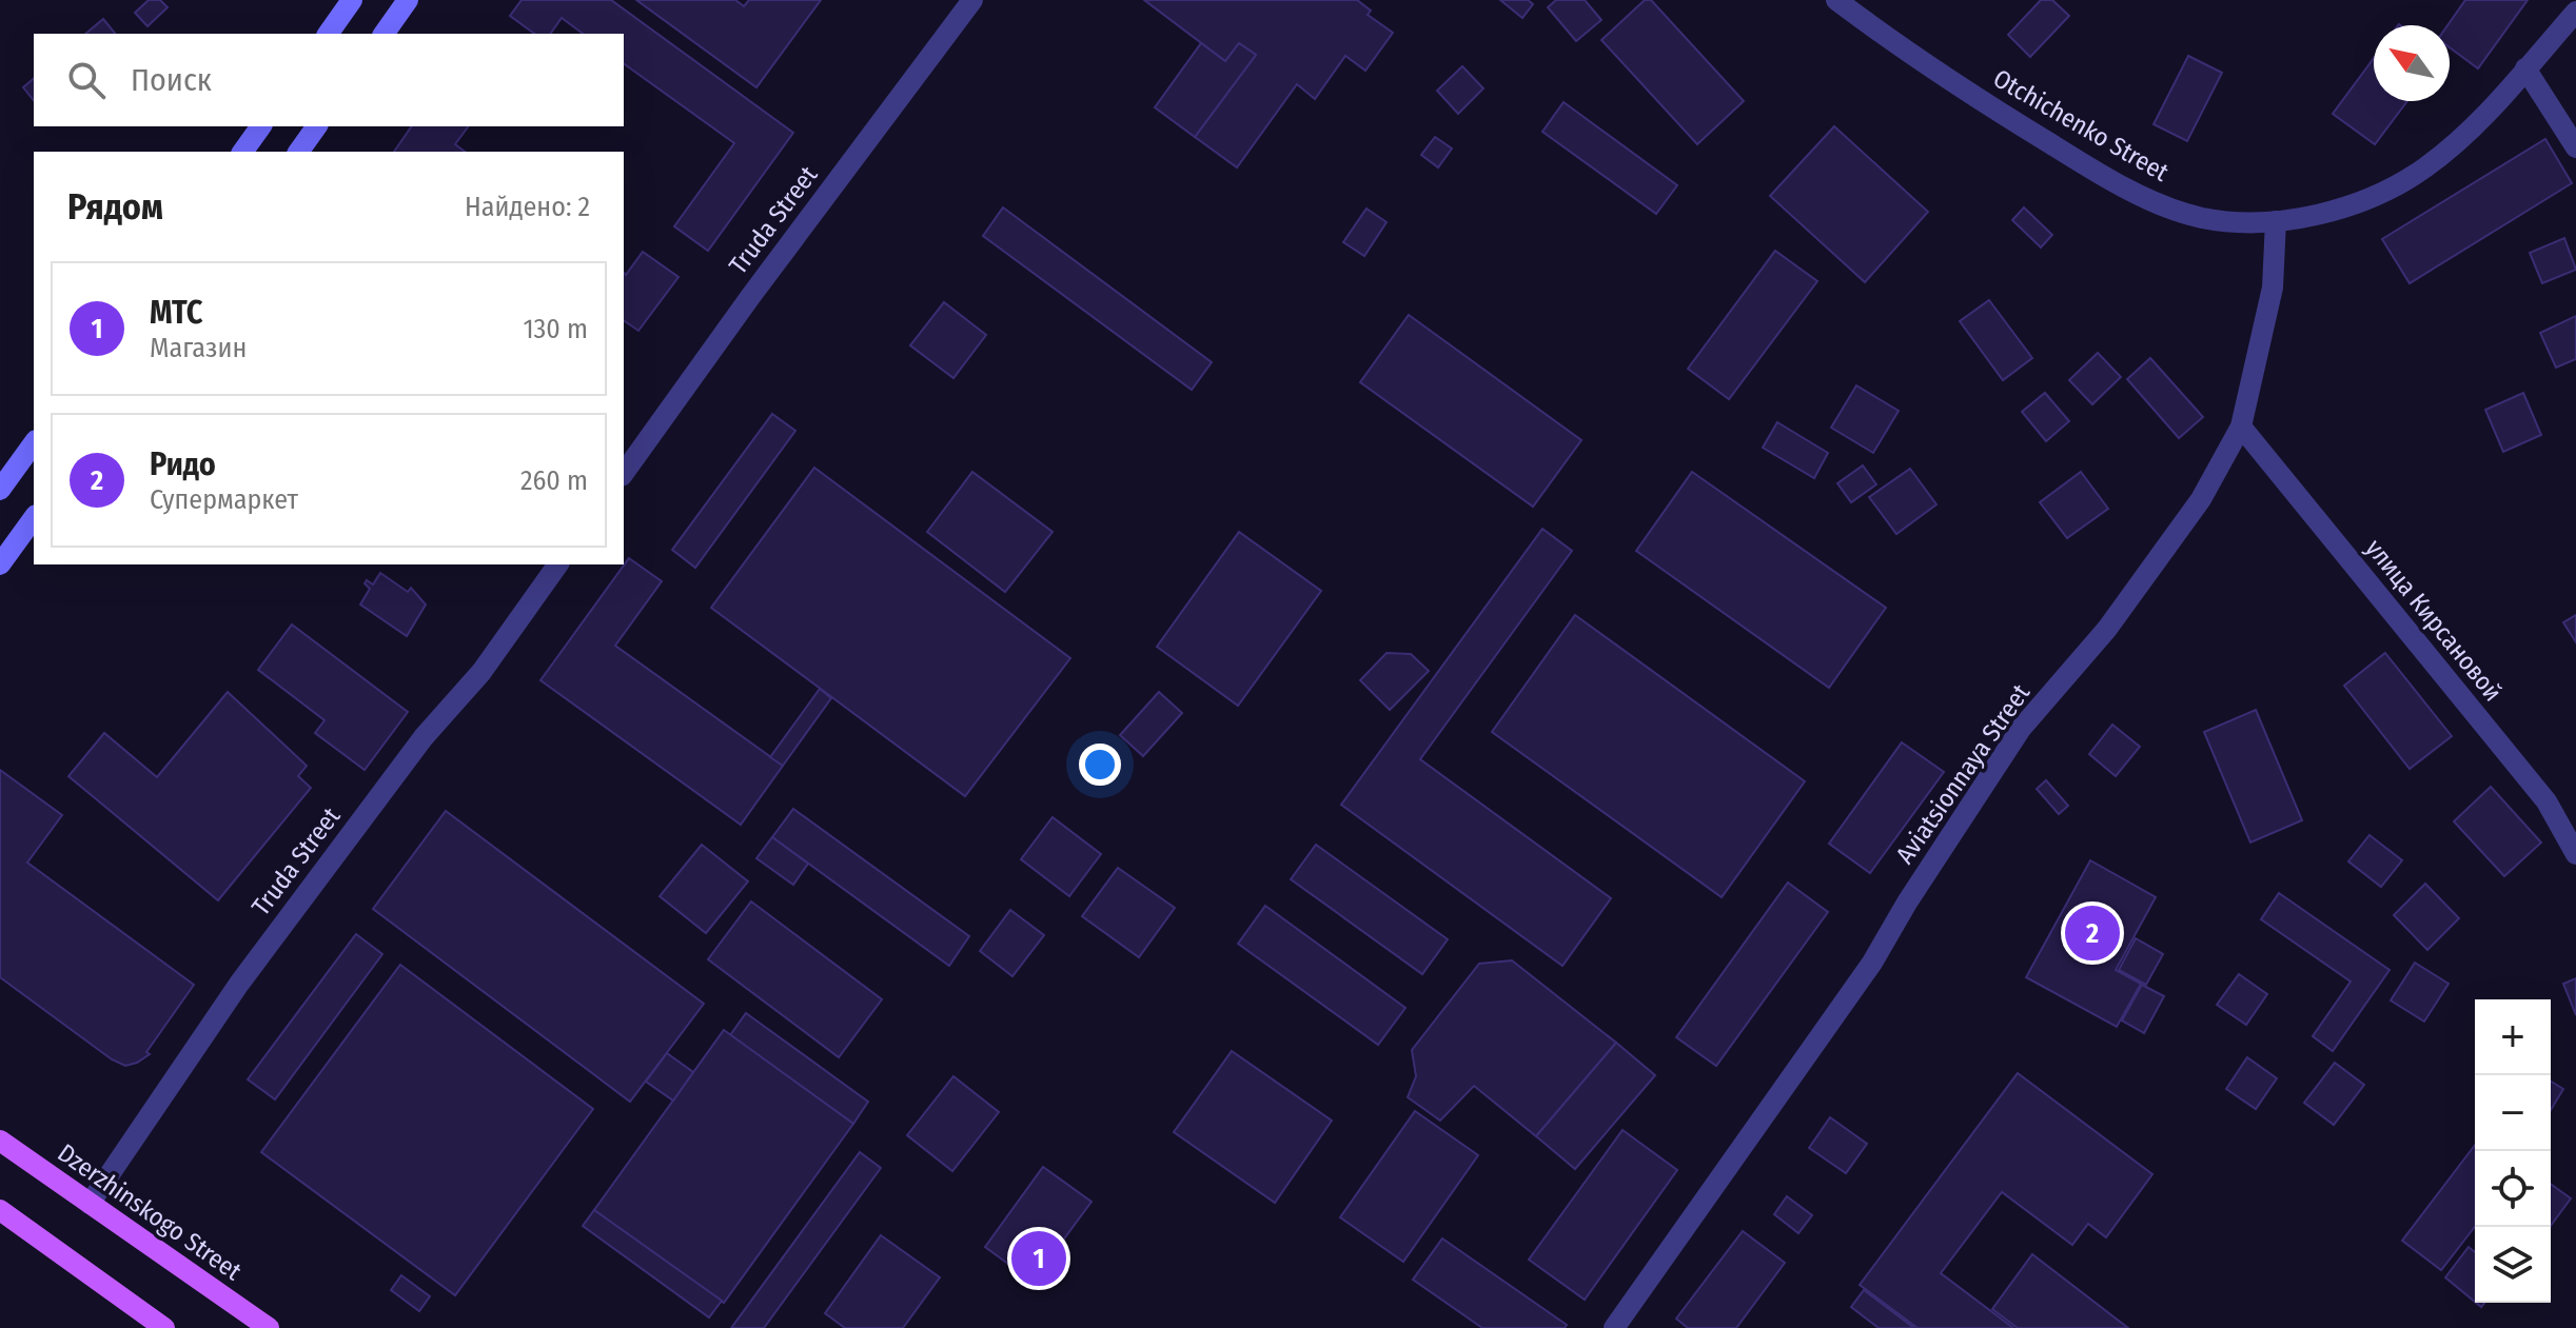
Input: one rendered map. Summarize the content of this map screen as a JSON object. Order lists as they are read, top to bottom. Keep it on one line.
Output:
{"streets":{"main road":["Dzerzhinskogo Street"],"street":["Otchichenko Street","Truda Street","улица Кирсановой","Aviatsionnaya Street"]},"crossings":[["Otchichenko Street","Aviatsionnaya Street"],["Truda Street","Dzerzhinskogo Street"],["улица Кирсановой","Aviatsionnaya Street"]],"north":"top left","page":{"search":"Поиск","heading":["Рядом","Найдено: 2"],"list":[{"mark":"1","name":"МТС","note":"Магазин","value":"130 m"},{"mark":"2","name":"Ридо","note":"Супермаркет","value":"260 m"}],"pins":["2","1"],"map_buttons":["+","−"]}}
